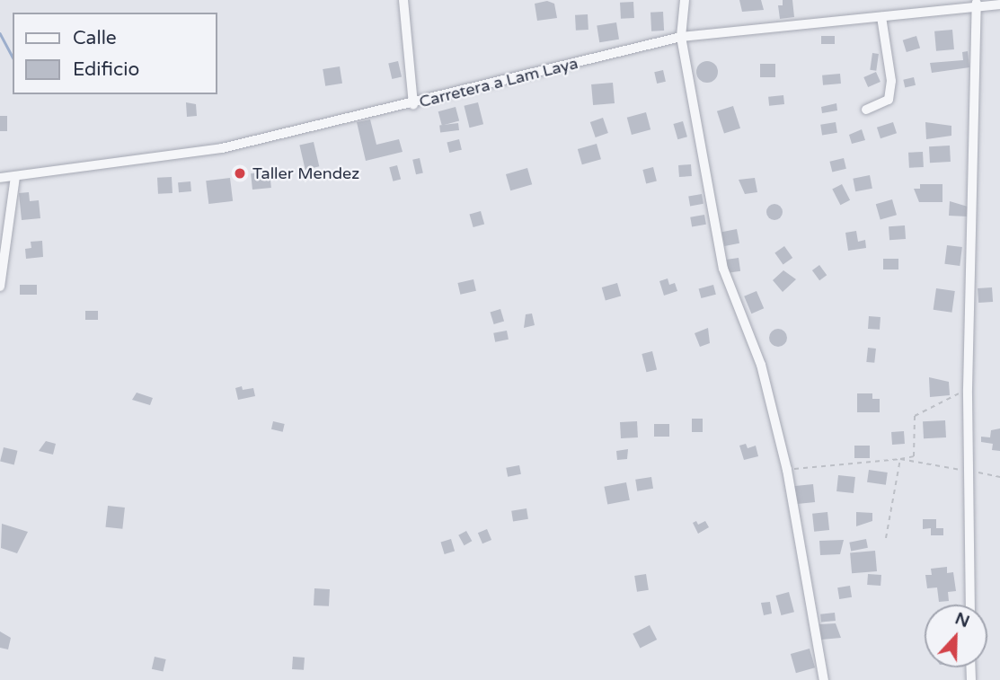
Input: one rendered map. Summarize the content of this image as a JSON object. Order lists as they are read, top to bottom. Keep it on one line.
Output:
{"streets":{"street":["Carretera a Lam Laya"]},"places":["Taller Mendez"],"legend":["Calle","Edificio"],"north":"top"}
